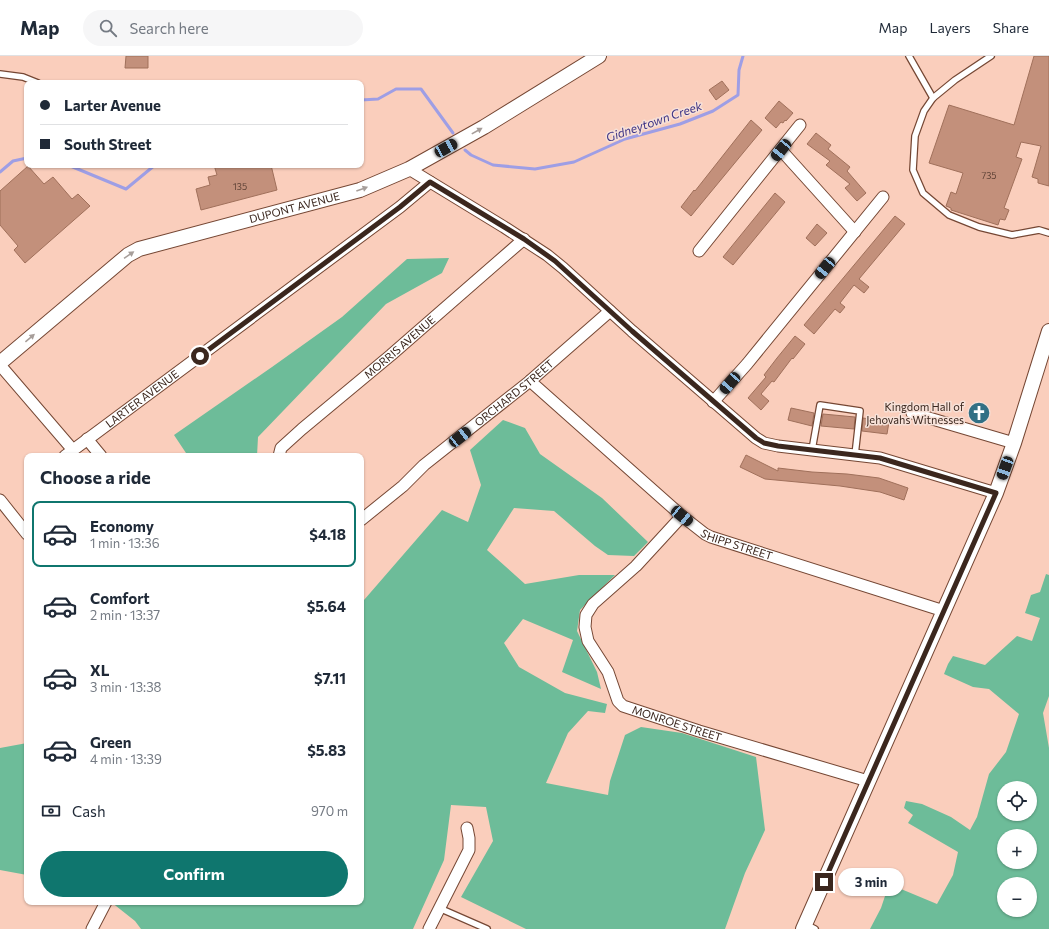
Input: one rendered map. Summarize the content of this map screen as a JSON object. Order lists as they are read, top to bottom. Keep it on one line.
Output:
{"streets":{"street":["DUPONT AVENUE","MORRIS AVENUE","ORCHARD STREET","LARTER AVENUE","SHIPP STREET","MONROE STREET"]},"crossings":[["ORCHARD STREET","SHIPP STREET"],["SHIPP STREET","MONROE STREET"]],"one_way":["DUPONT AVENUE"],"water":["Gidneytown Creek"],"places":{"church":["Kingdom Hall of Jehovahs Witnesses"]},"house_numbers":["735","135"],"page":{"header":"Map","search":"Search here","nav":["Map","Layers","Share"],"banner":["Larter Avenue","South Street"],"heading":"Choose a ride","list":[{"name":"Economy","note":"1 min · 13:36","value":"$4.18"},{"name":"Comfort","note":"2 min · 13:37","value":"$5.64"},{"name":"XL","note":"3 min · 13:38","value":"$7.11"},{"name":"Green","note":"4 min · 13:39","value":"$5.83"}],"map_buttons":["+","−"],"pay":["Cash","970 m"],"buttons":"Confirm","bubble":"3 min"}}
